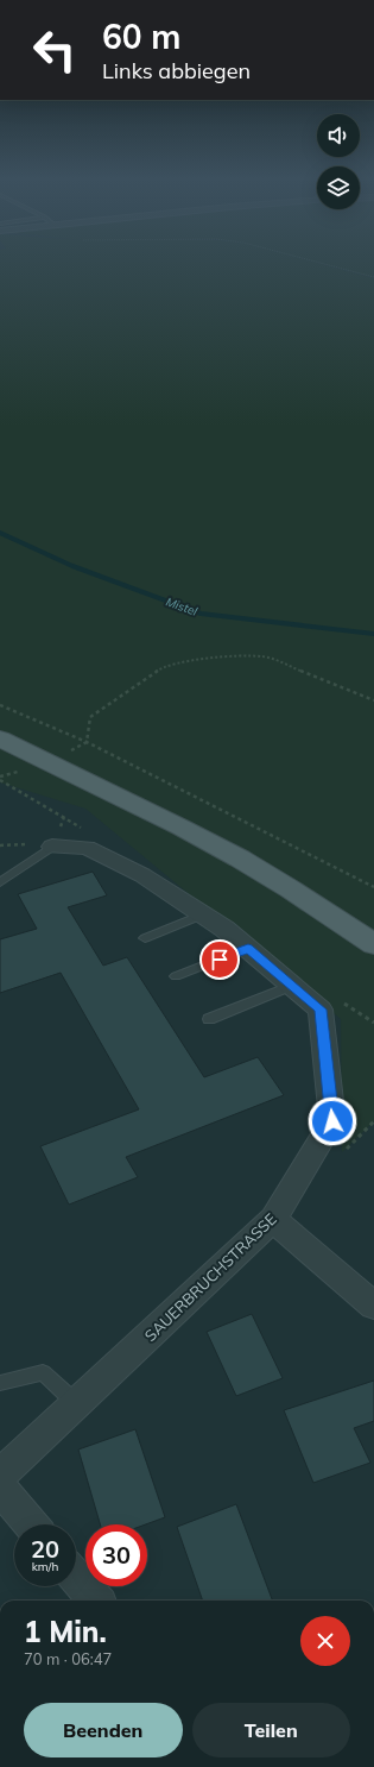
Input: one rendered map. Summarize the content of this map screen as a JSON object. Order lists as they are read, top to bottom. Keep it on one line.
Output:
{"streets":{"street":["SAUERBRUCHSTRASSE"]},"water":["Mistel"],"page":{"turn":["60 m","Links abbiegen"],"speed":"20 km/h","limit":"30","heading":["1 Min.","70 m · 06:47"],"buttons":["Beenden","Teilen"]}}
